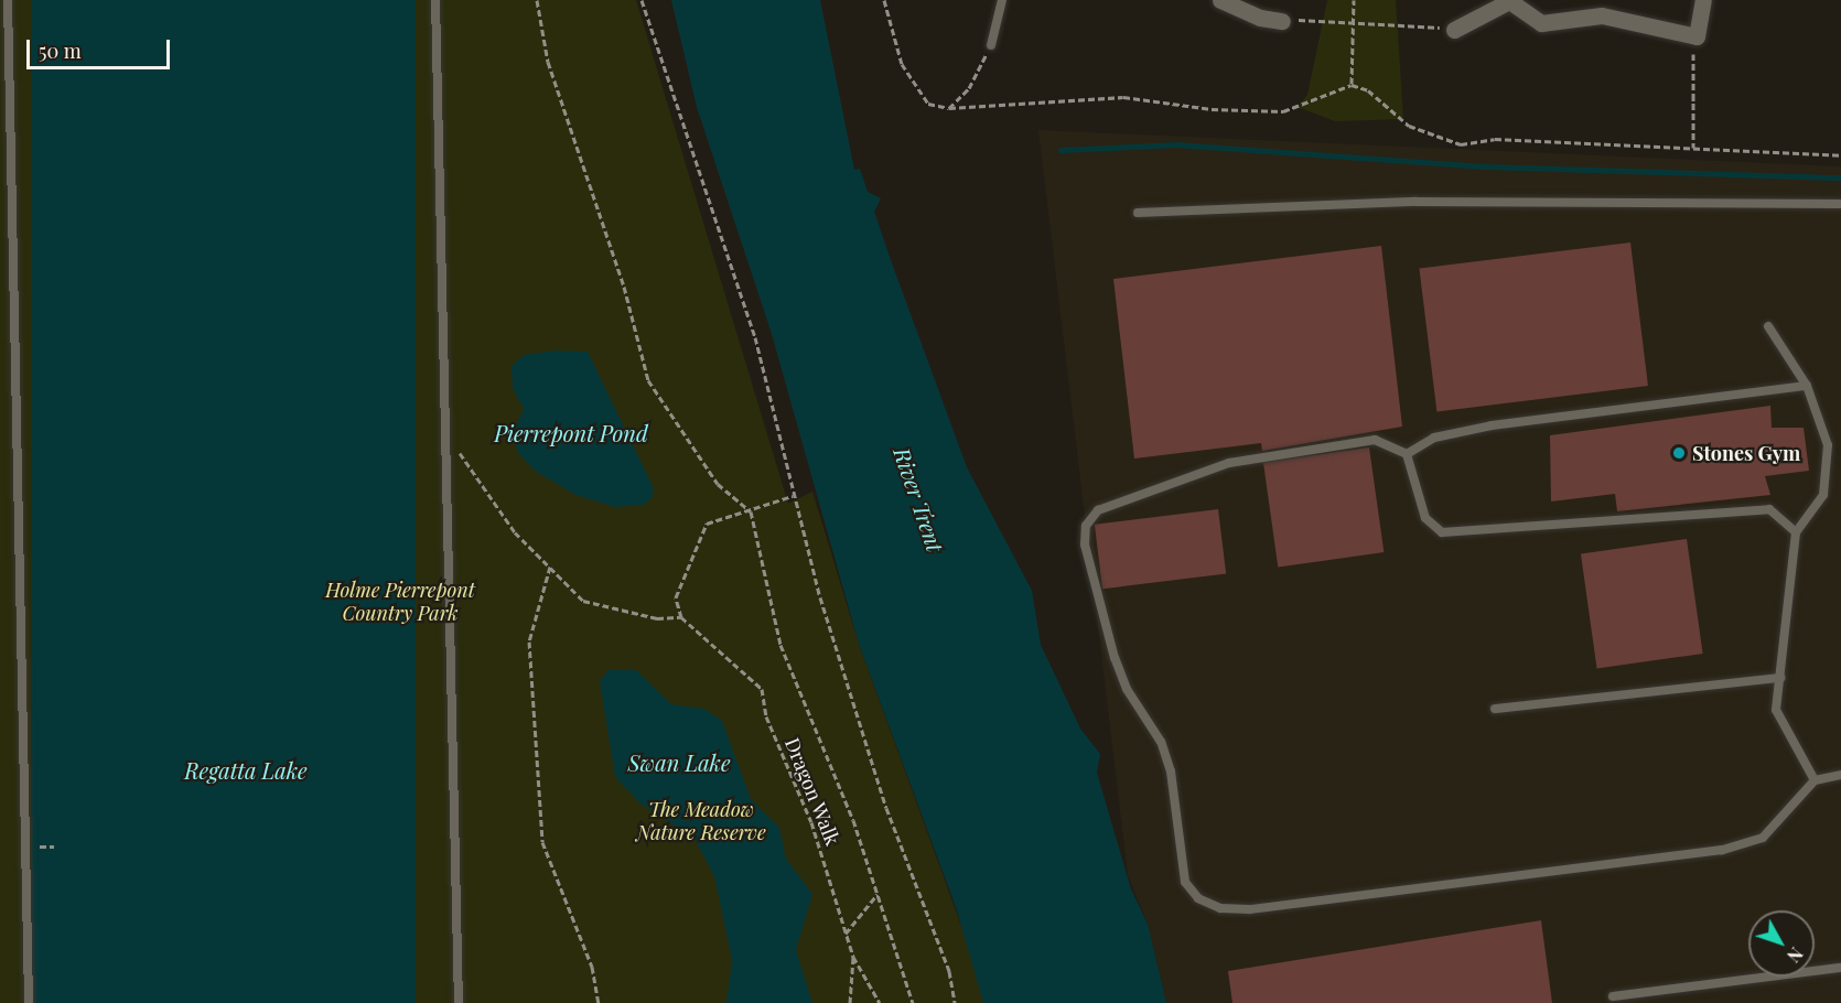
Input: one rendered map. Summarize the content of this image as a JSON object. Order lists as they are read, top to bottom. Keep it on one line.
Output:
{"streets":{"path":["Dragon Walk"]},"water":["Pierrepont Pond","River Trent","Swan Lake","Regatta Lake"],"parks":["Holme Pierrepont Country Park","The Meadow Nature Reserve"],"places":["Stones Gym"],"scale_bar":"50 m","north":"bottom right"}
